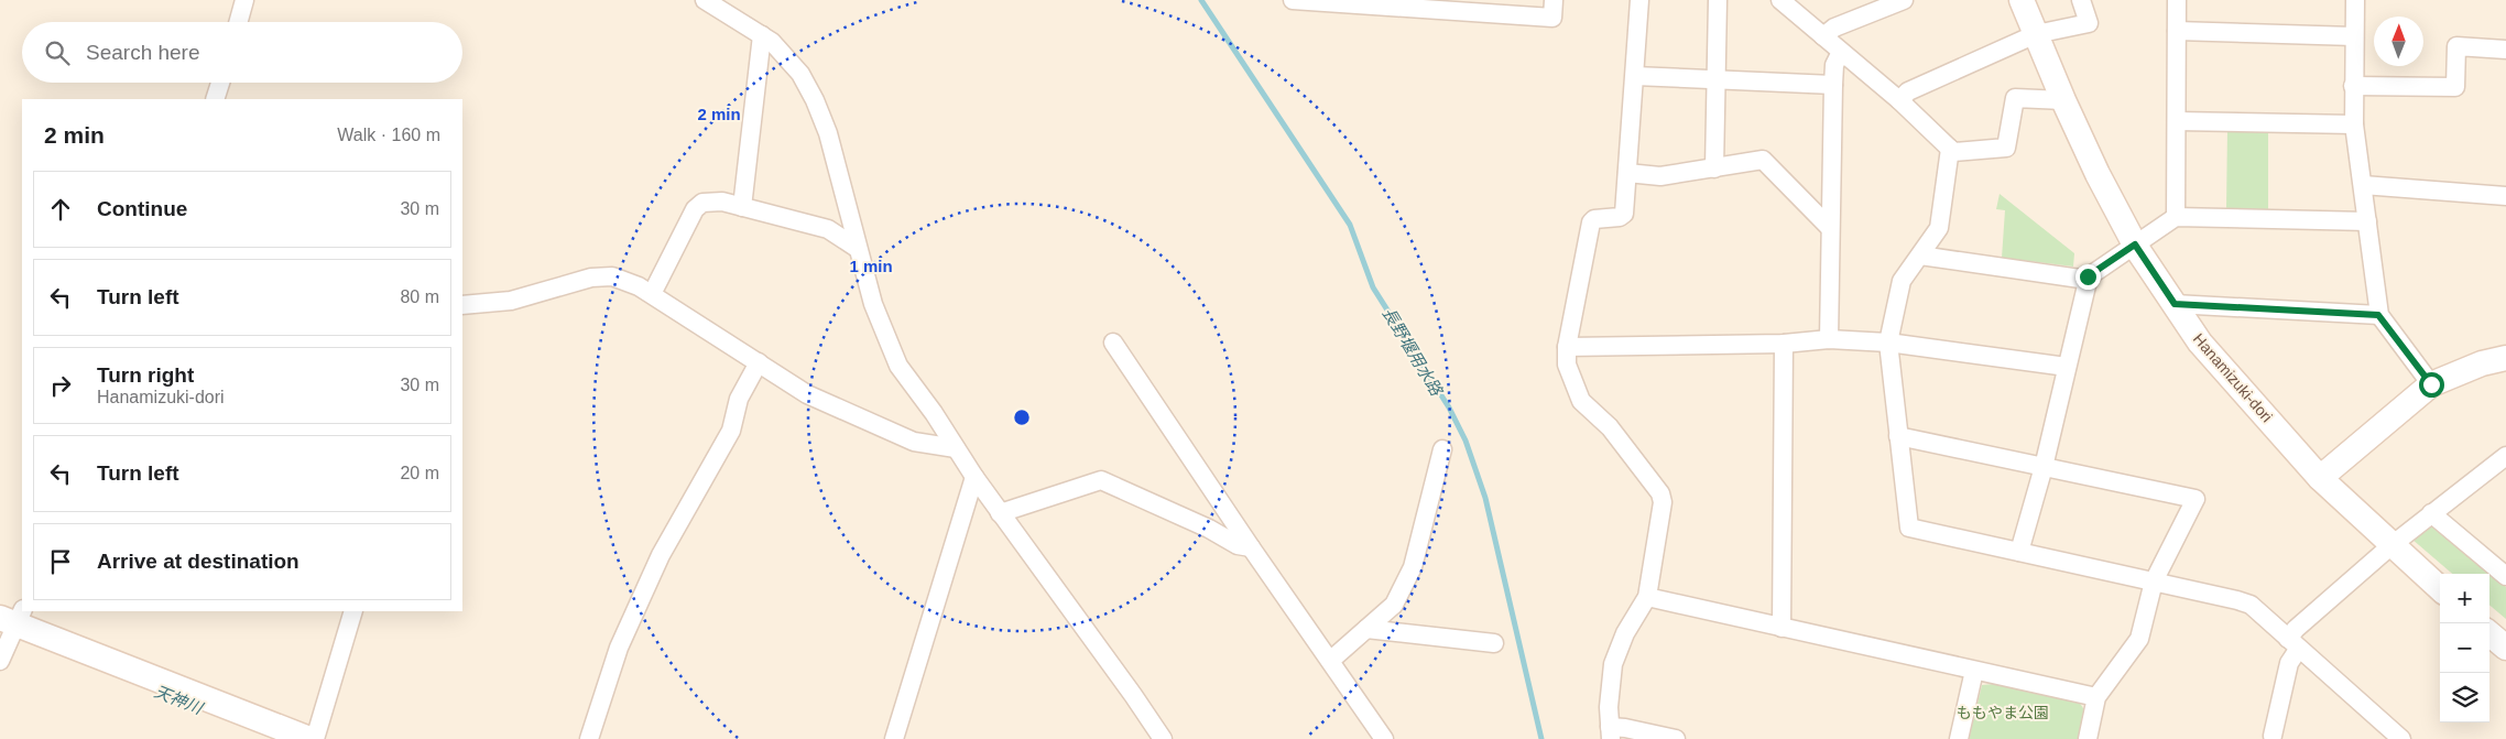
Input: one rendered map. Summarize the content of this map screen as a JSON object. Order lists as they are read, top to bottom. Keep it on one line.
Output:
{"streets":{"street":["Hanamizuki-dori"]},"water":["長野堰用水路","天神川"],"parks":["ももやま公園"],"north":"top","page":{"search":"Search here","heading":["2 min","Walk · 160 m"],"list":[["Continue","30 m"],["Turn left","80 m"],["Turn right","Hanamizuki-dori","30 m"],["Turn left","20 m"],"Arrive at destination"],"map_buttons":["+","−"]},"rings":["2 min","1 min"]}
